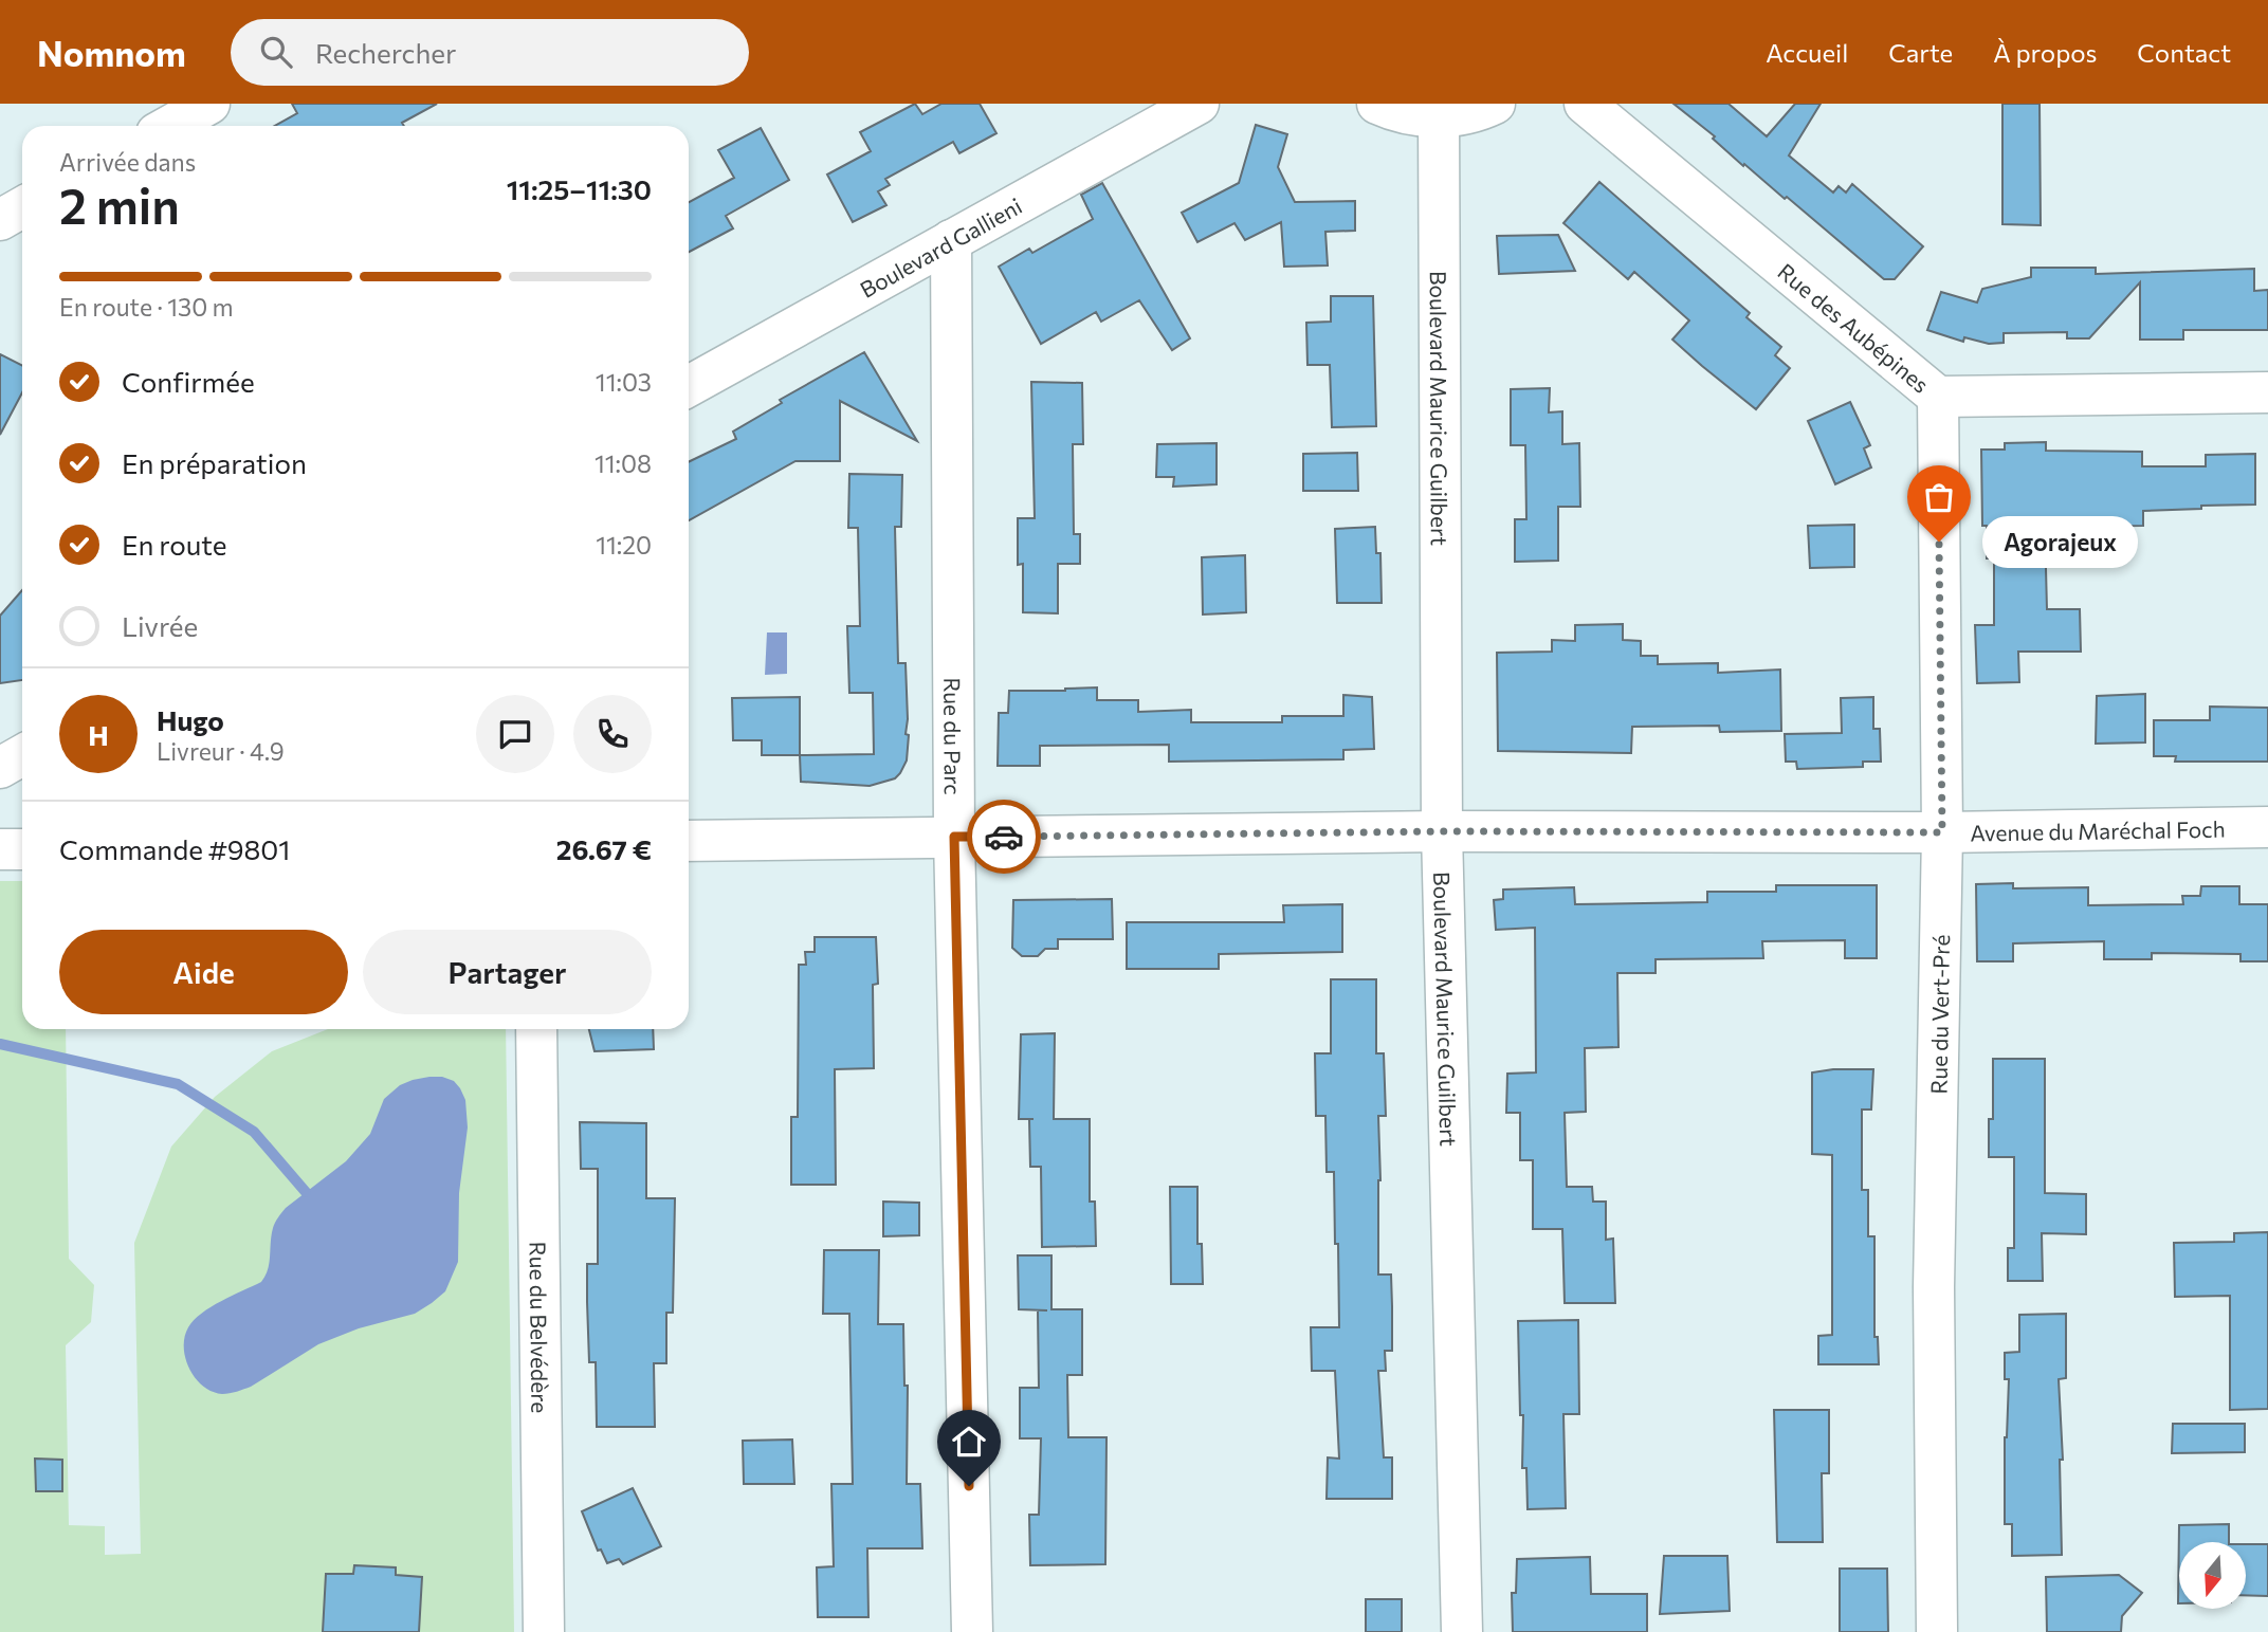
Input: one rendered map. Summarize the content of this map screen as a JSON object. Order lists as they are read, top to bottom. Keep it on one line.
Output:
{"streets":{"street":["Boulevard Gallieni","Rue des Aubépines","Boulevard Maurice Guilbert","Rue du Parc","Avenue du Maréchal Foch","Rue du Vert-Pré","Rue du Belvédère"]},"crossings":[["Boulevard Gallieni","Rue du Parc"],["Rue des Aubépines","Rue du Vert-Pré"],["Boulevard Maurice Guilbert","Avenue du Maréchal Foch"],["Rue du Parc","Avenue du Maréchal Foch"],["Avenue du Maréchal Foch","Rue du Vert-Pré"]],"places":["Agorajeux"],"north":"bottom","page":{"header":"Nomnom","search":"Rechercher","nav":["Accueil","Carte","À propos","Contact"],"heading":["2 min","Arrivée dans","11:25–11:30"],"panel":["Hugo","Livreur · 4.9","Commande #9801","26.67 €"],"bar":"En route · 130 m","list":[["Confirmée","11:03"],["En préparation","11:08"],["En route","11:20"],"Livrée"],"bubble":"Agorajeux","round":"H","buttons":["Aide","Partager"]}}
